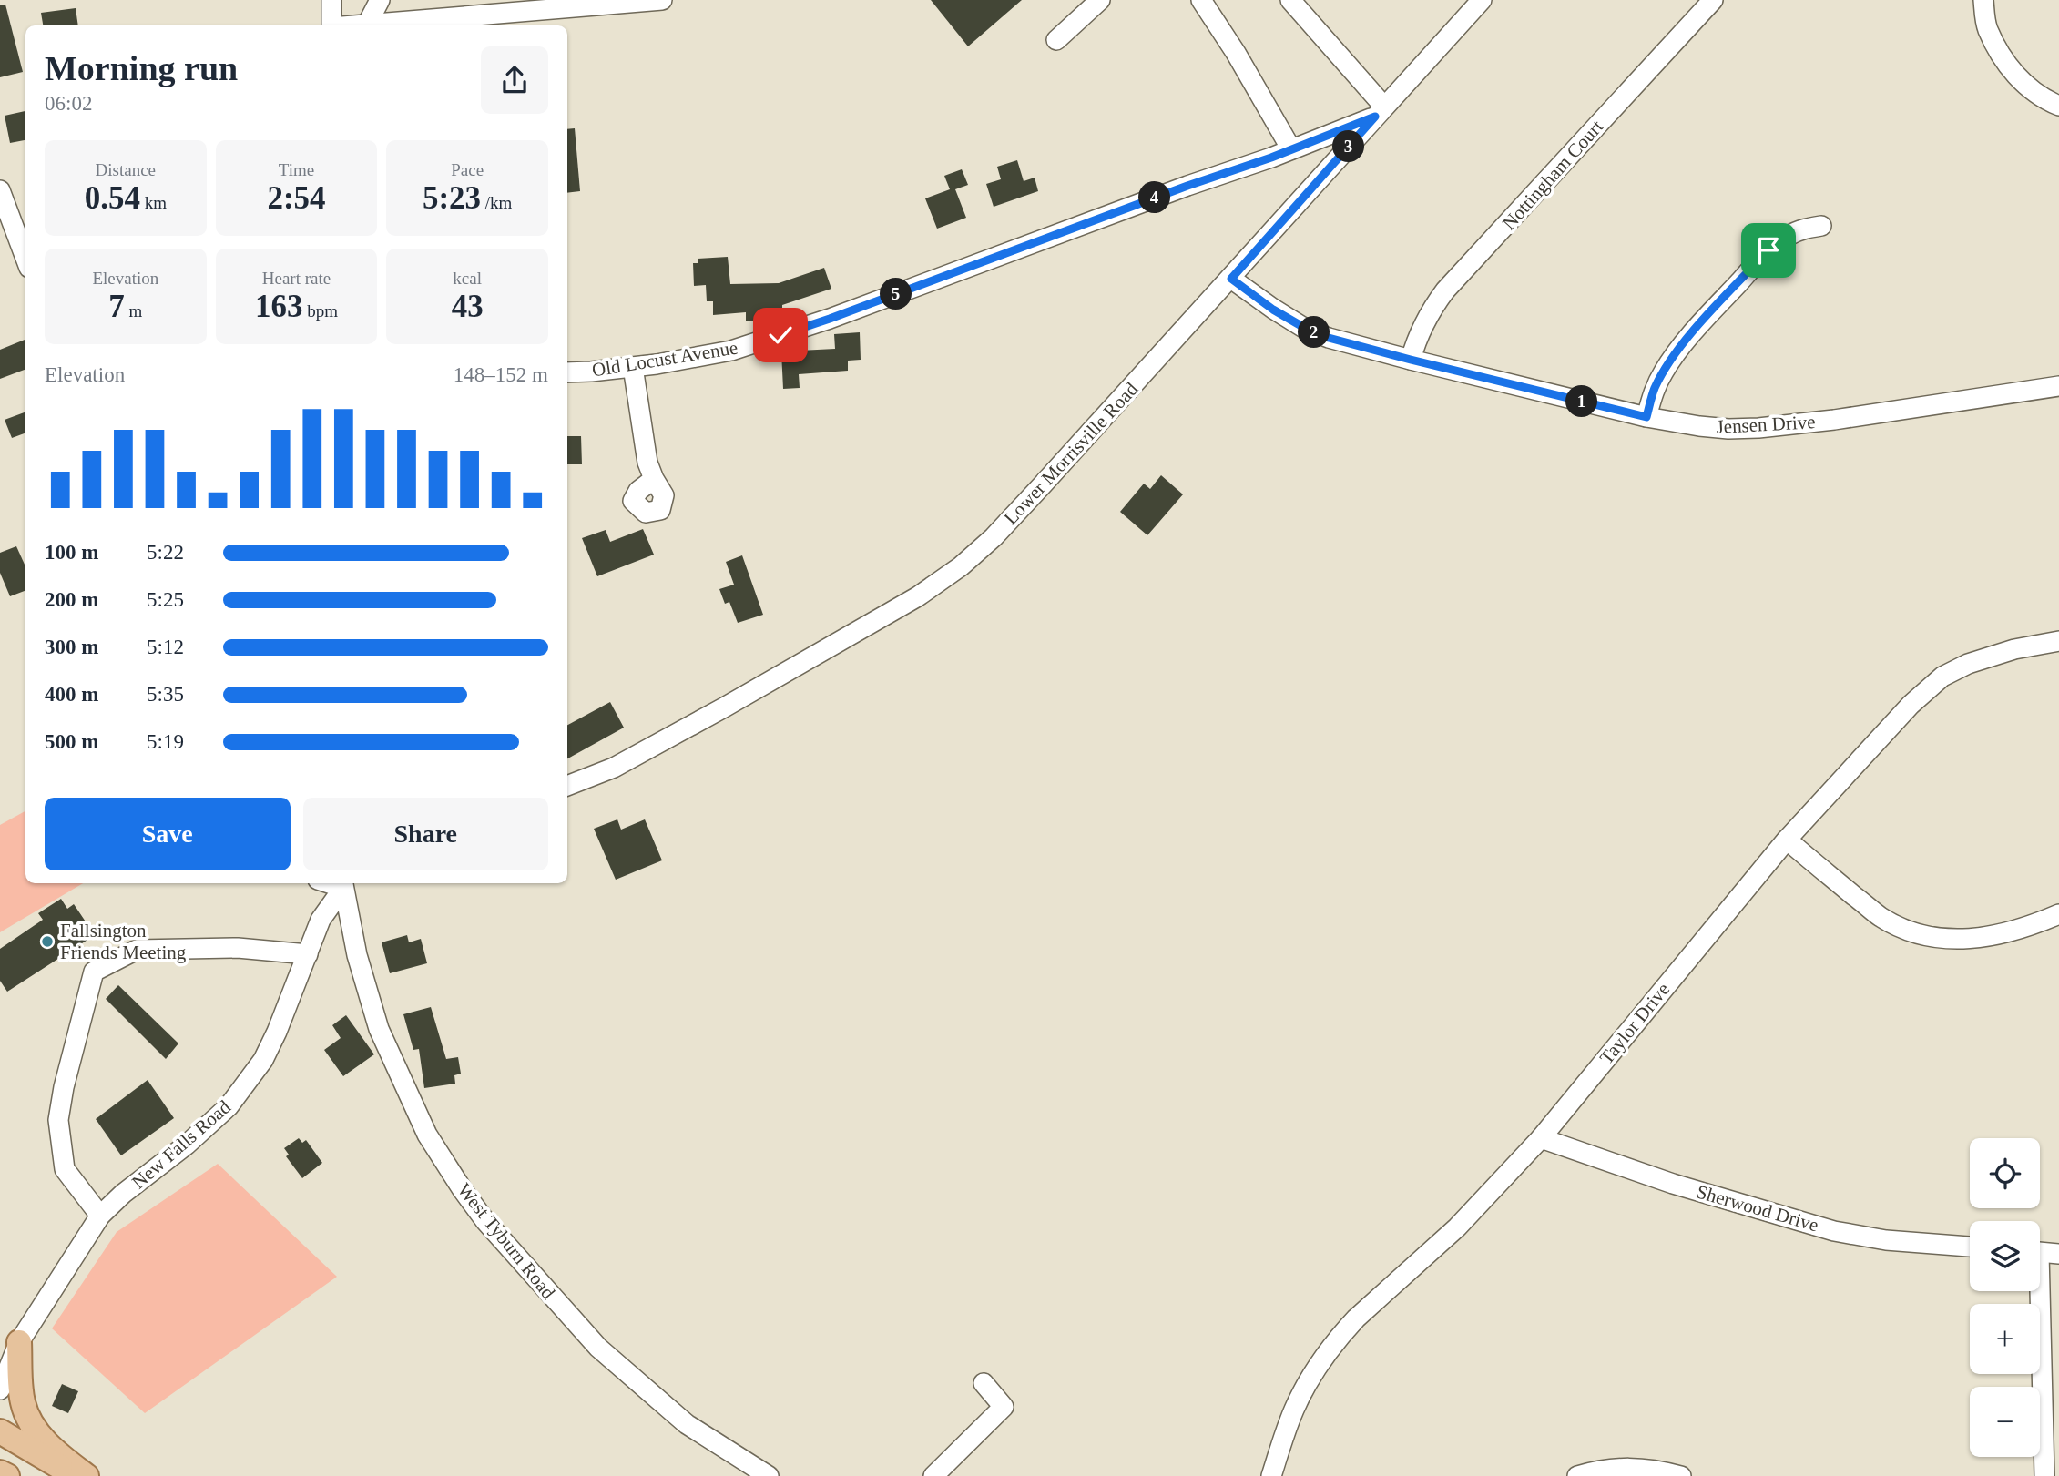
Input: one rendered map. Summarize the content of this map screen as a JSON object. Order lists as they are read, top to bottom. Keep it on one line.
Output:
{"streets":{"street":["Nottingham Court","Old Locust Avenue","Jensen Drive","Lower Morrisville Road","Taylor Drive","New Falls Road","Sherwood Drive","West Tyburn Road"]},"crossings":[["Nottingham Court","Jensen Drive"],["Old Locust Avenue","Lower Morrisville Road"],["Jensen Drive","Lower Morrisville Road"],["Taylor Drive","Sherwood Drive"],["New Falls Road","West Tyburn Road"]],"places":["Fallsington Friends Meeting"],"page":{"heading":["Morning run","06:02"],"pins":["3","4","5","2","1"],"stats":[["Distance","0.54 km"],["Time","2:54"],["Pace","5:23 /km"],["Elevation","7 m"],["Heart rate","163 bpm"],["kcal","43"]],"chart":["Elevation","148–152 m"],"list":[{"name":"100 m","note":"5:22"},{"name":"200 m","note":"5:25"},{"name":"300 m","note":"5:12"},{"name":"400 m","note":"5:35"},{"name":"500 m","note":"5:19"}],"buttons":["Save","Share"],"map_buttons":["+","−"]}}
